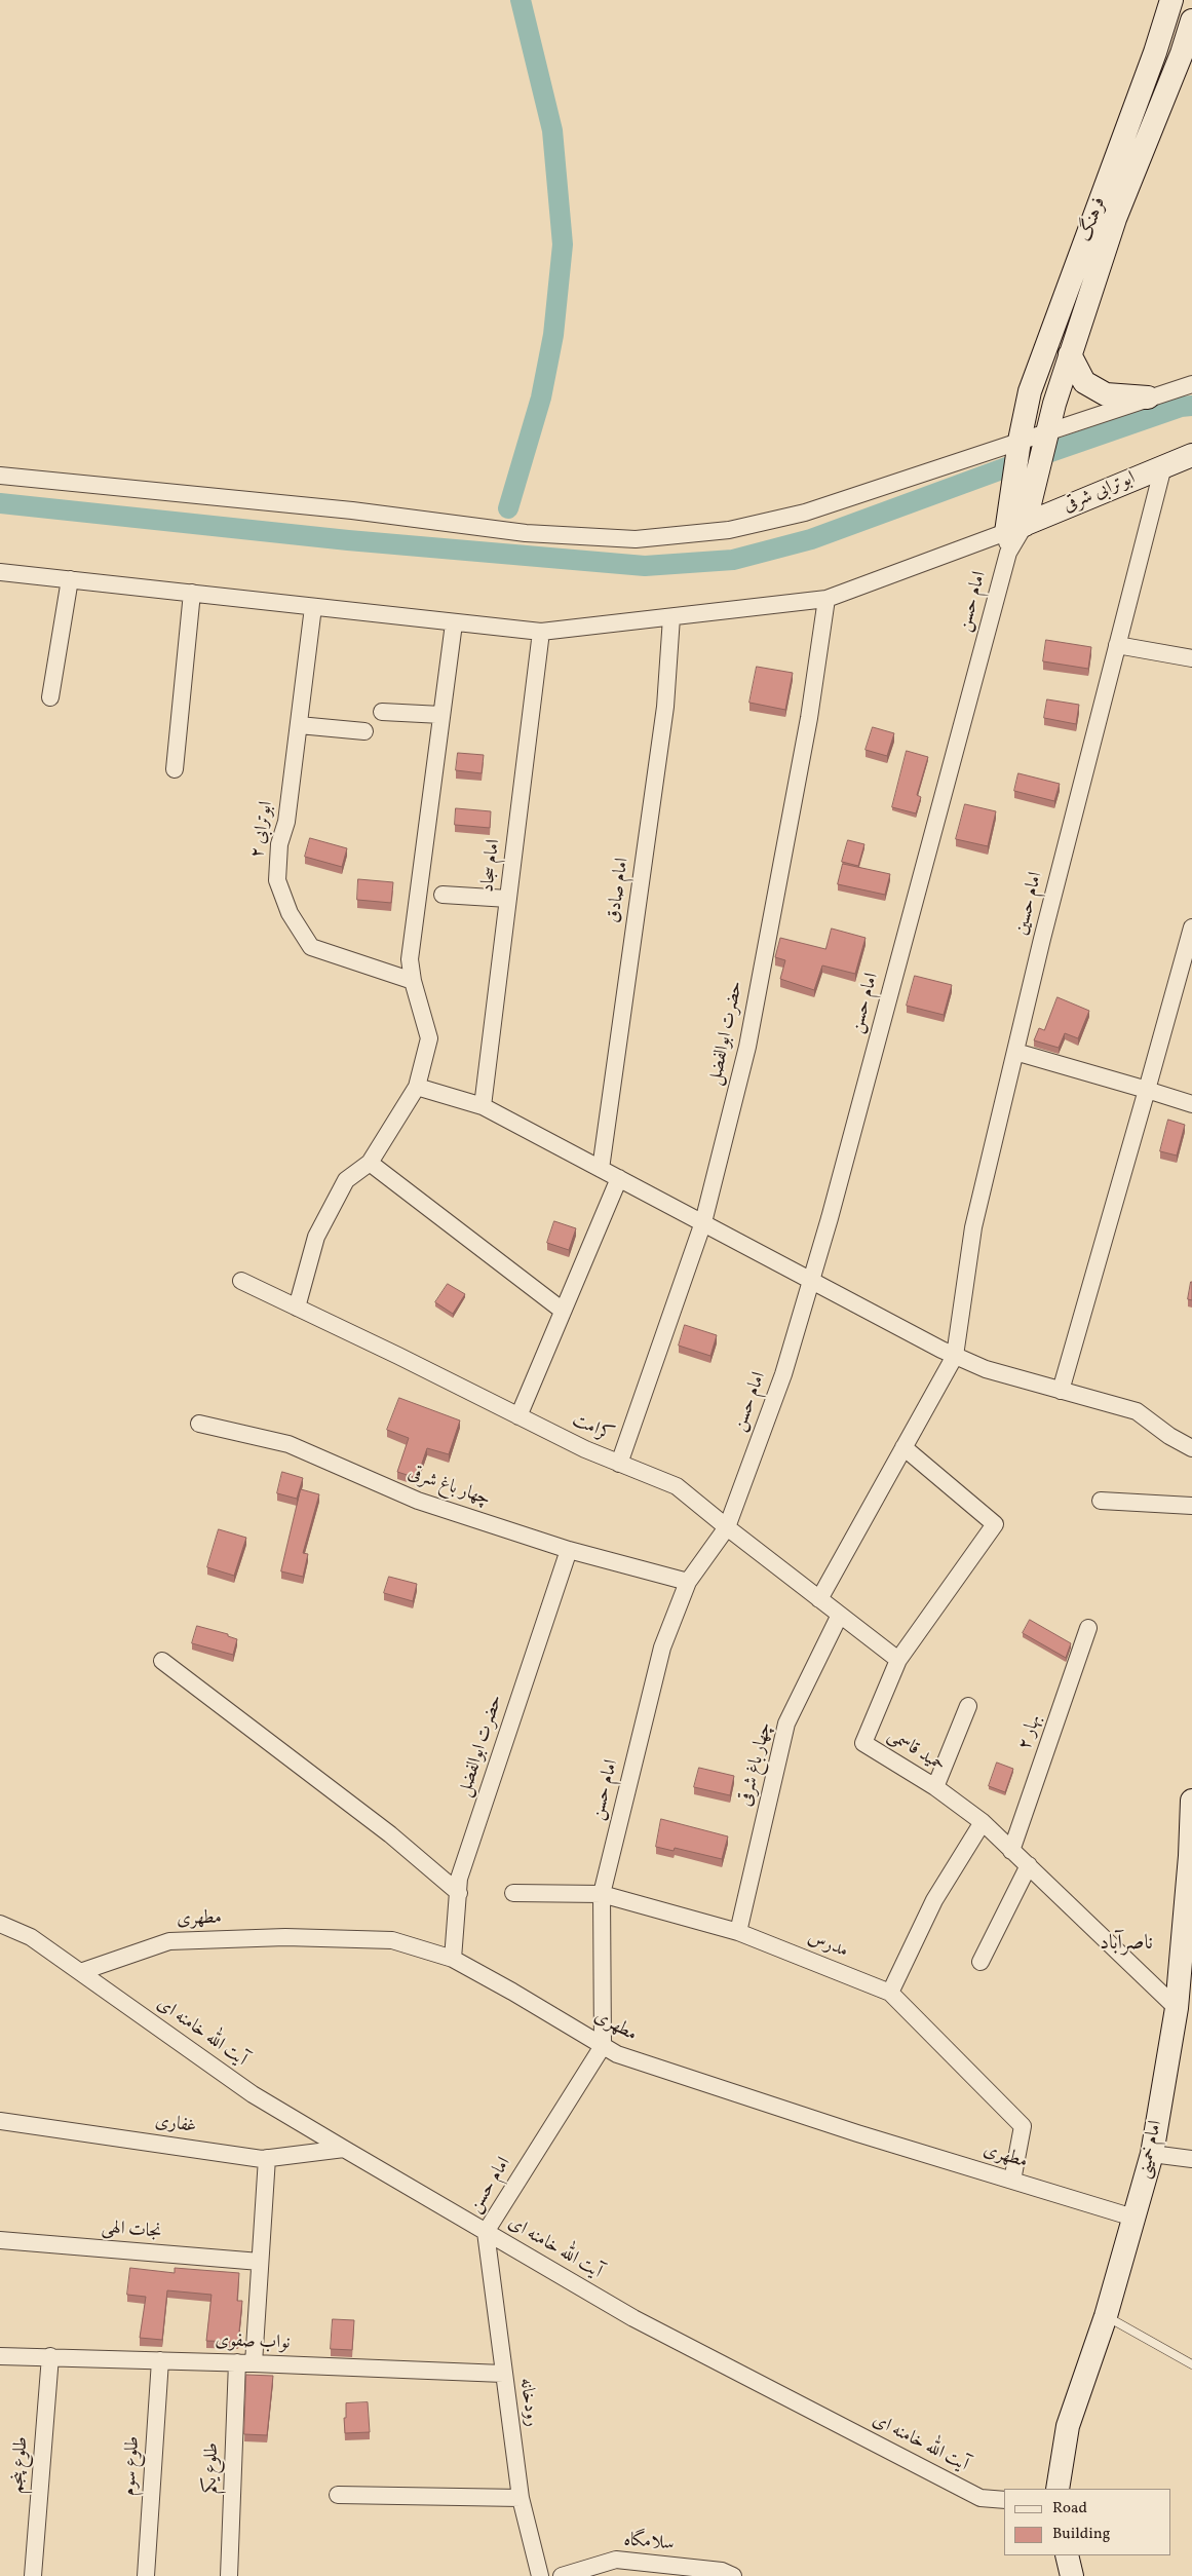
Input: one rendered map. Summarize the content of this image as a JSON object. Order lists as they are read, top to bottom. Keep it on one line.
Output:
{"streets":{"street":["فرهنگ","ابوترابی شرقی","امام حسن","ابوترابی ۲","امام سجاد","امام صادق","امام حسین","حضرت ابوالفضل","کرامت","چهار باغ شرقی","بهار ۲","حمید قاسمی","مطهری","مدرس","آیت الله خامنه ای","غفاری","امام خمینی","نجات الهی","نواب صفوی","رودخانه","طلوع پنجم","طلوع سوم","طلوع یکم","سلامگاه"]},"crossings":[["فرهنگ","ابوترابی شرقی"],["فرهنگ","امام حسن"],["ابوترابی شرقی","امام حسن"],["ابوترابی شرقی","امام حسین"],["امام حسن","کرامت"],["امام حسن","چهار باغ شرقی"],["امام حسن","مطهری"],["امام حسن","مدرس"],["امام حسن","آیت الله خامنه ای"],["امام حسن","رودخانه"],["حضرت ابوالفضل","کرامت"],["حضرت ابوالفضل","چهار باغ شرقی"],["حضرت ابوالفضل","مطهری"],["کرامت","چهار باغ شرقی"],["کرامت","حمید قاسمی"],["چهار باغ شرقی","مدرس"],["بهار ۲","حمید قاسمی"],["حمید قاسمی","امام خمینی"],["مطهری","مدرس"],["مطهری","آیت الله خامنه ای"],["مطهری","امام خمینی"],["آیت الله خامنه ای","غفاری"],["آیت الله خامنه ای","رودخانه"],["غفاری","طلوع یکم"],["نجات الهی","طلوع یکم"],["نواب صفوی","رودخانه"],["نواب صفوی","طلوع پنجم"],["نواب صفوی","طلوع سوم"],["نواب صفوی","طلوع یکم"]],"districts":["ناصرآباد"],"legend":["Road","Building"]}
